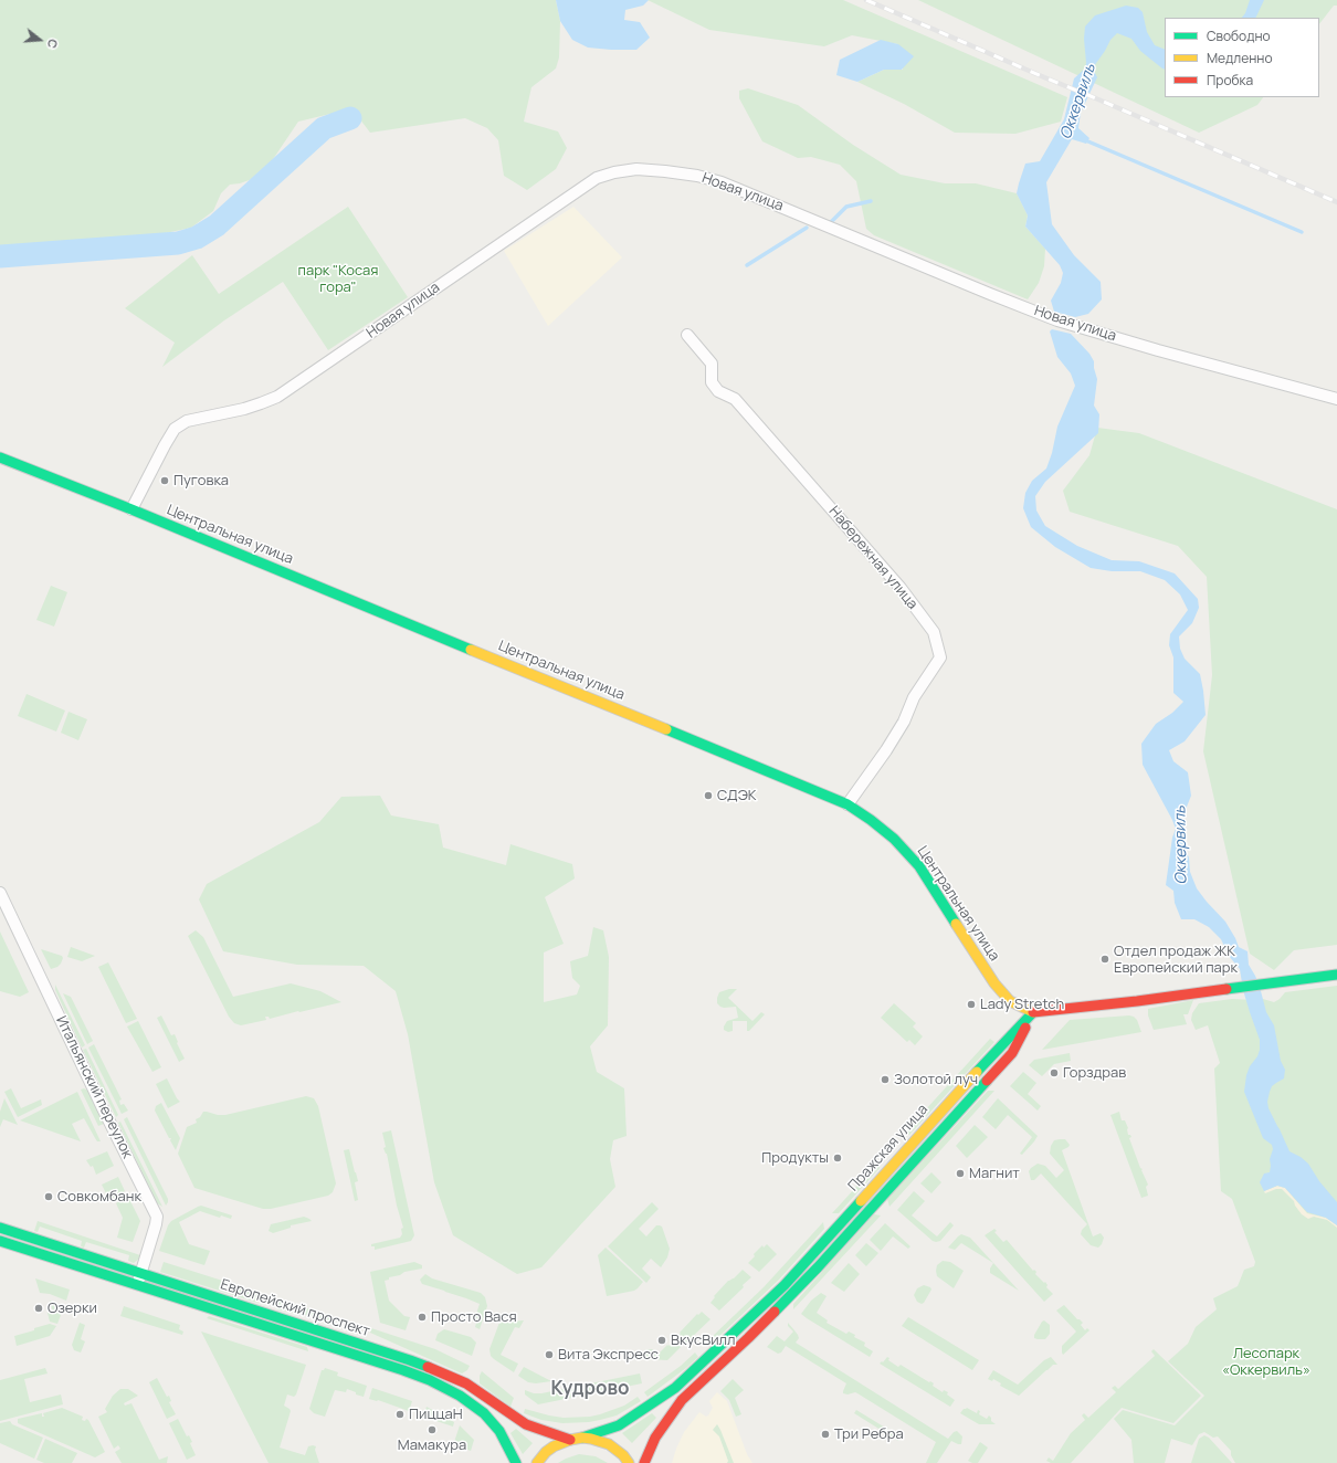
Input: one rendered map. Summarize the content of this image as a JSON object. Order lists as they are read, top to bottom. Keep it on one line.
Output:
{"streets":{"street":["Новая улица","Центральная улица","Набережная улица","Итальянский переулок","Пражская улица","Европейский проспект"]},"crossings":[["Новая улица","Центральная улица"],["Центральная улица","Набережная улица"],["Центральная улица","Пражская улица"],["Итальянский переулок","Европейский проспект"]],"districts":["Кудрово"],"water":["Оккервиль"],"parks":["парк \"Косая гора\"","Лесопарк «Оккервиль»"],"places":["Пуговка","СДЭК","Отдел продаж ЖК Европейский парк","Lady Stretch","Горздрав","Золотой луч","Продукты","Магнит","Совкомбанк","Озерки","Просто Вася","ВкусВилл","Вита Экспресс","ПиццаН","Мамакура","Три Ребра"],"legend":["Свободно","Медленно","Пробка"],"north":"right"}
